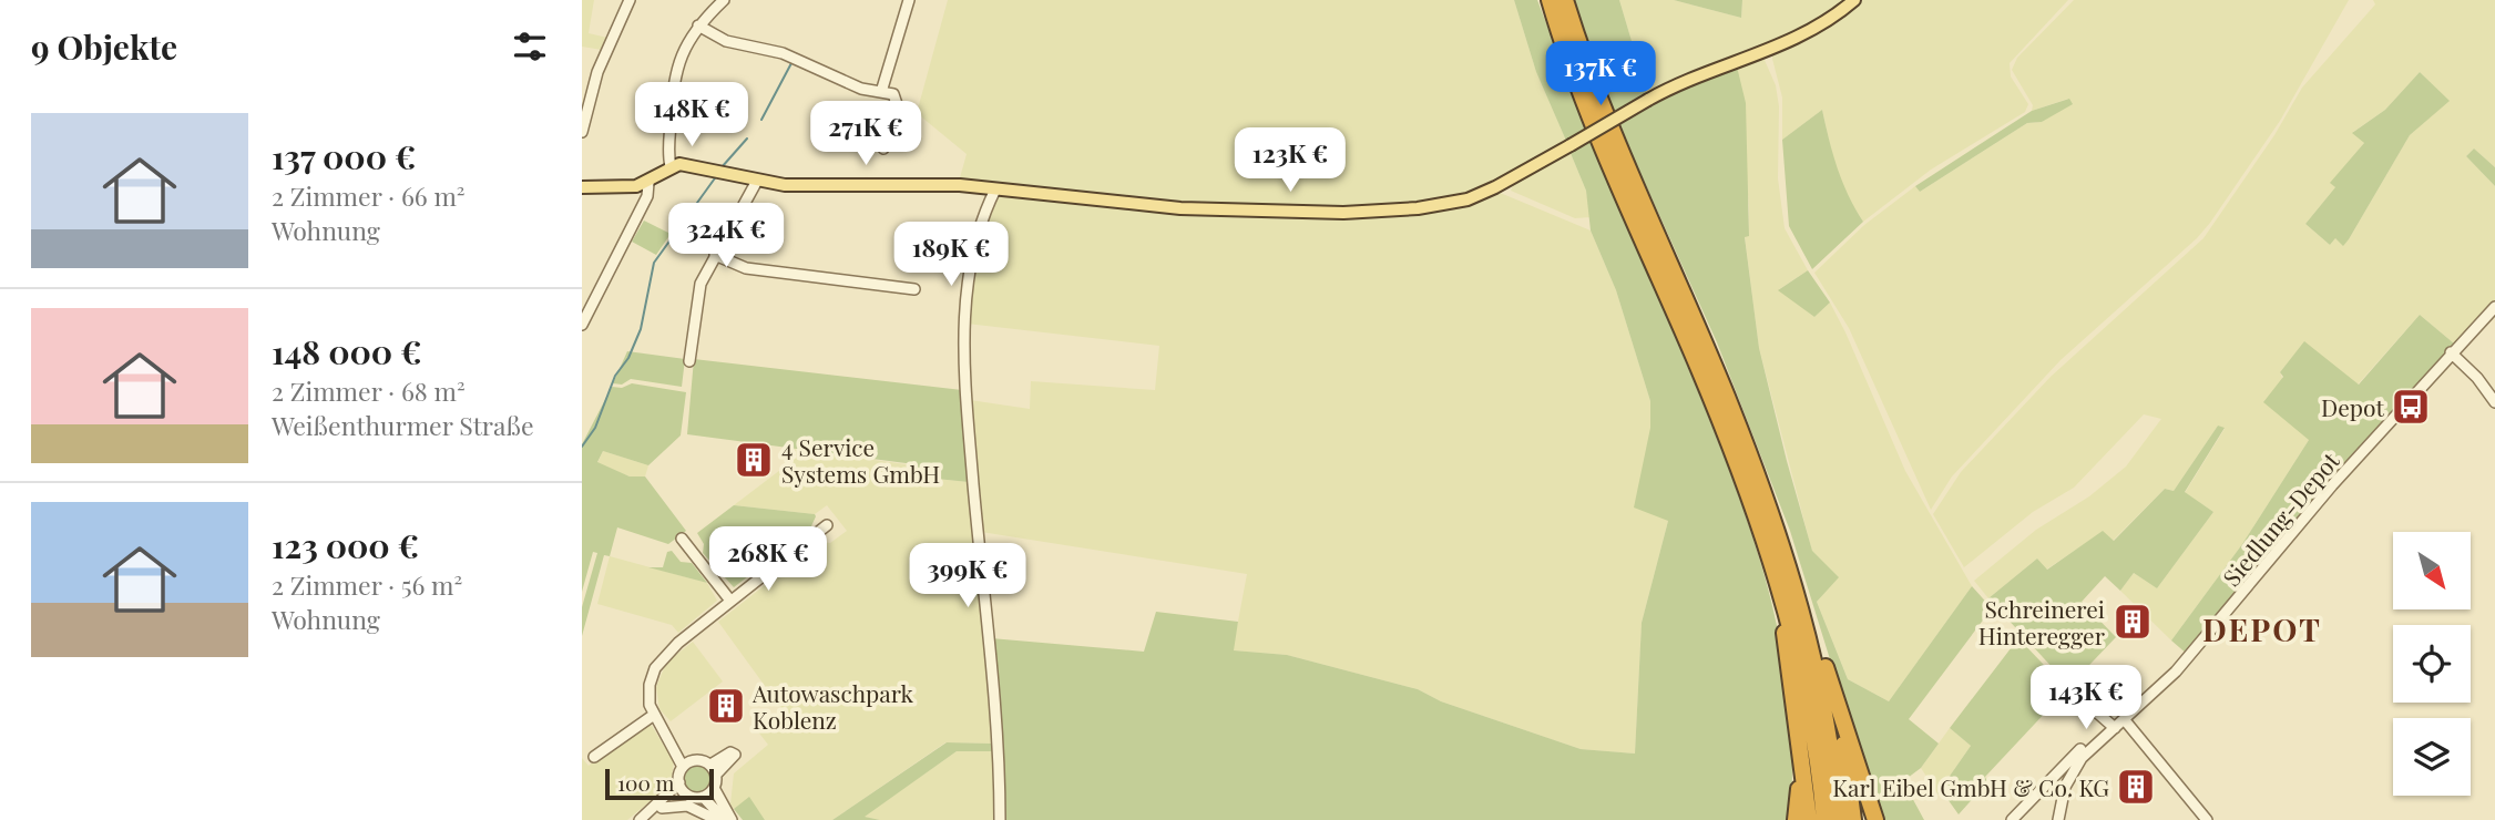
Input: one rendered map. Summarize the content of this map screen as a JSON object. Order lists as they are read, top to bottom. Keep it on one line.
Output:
{"streets":{"street":["Siedlung-Depot"]},"districts":["DEPOT"],"places":{"bus stop":["Depot"],"building":["4 Service Systems GmbH","Schreinerei Hinteregger","Autowaschpark Koblenz","Karl Eibel GmbH & Co. KG"]},"scale_bar":"100 m","north":"bottom right","page":{"heading":"9 Objekte","price":["137K €","148K €","271K €","123K €","324K €","189K €","268K €","399K €","143K €"],"list":[{"name":"137 000 €","note":"2 Zimmer · 66 m² · Wohnung"},{"name":"148 000 €","note":"2 Zimmer · 68 m² · Weißenthurmer Straße"},{"name":"123 000 €","note":"2 Zimmer · 56 m² · Wohnung"}],"scale":"100 m"}}
